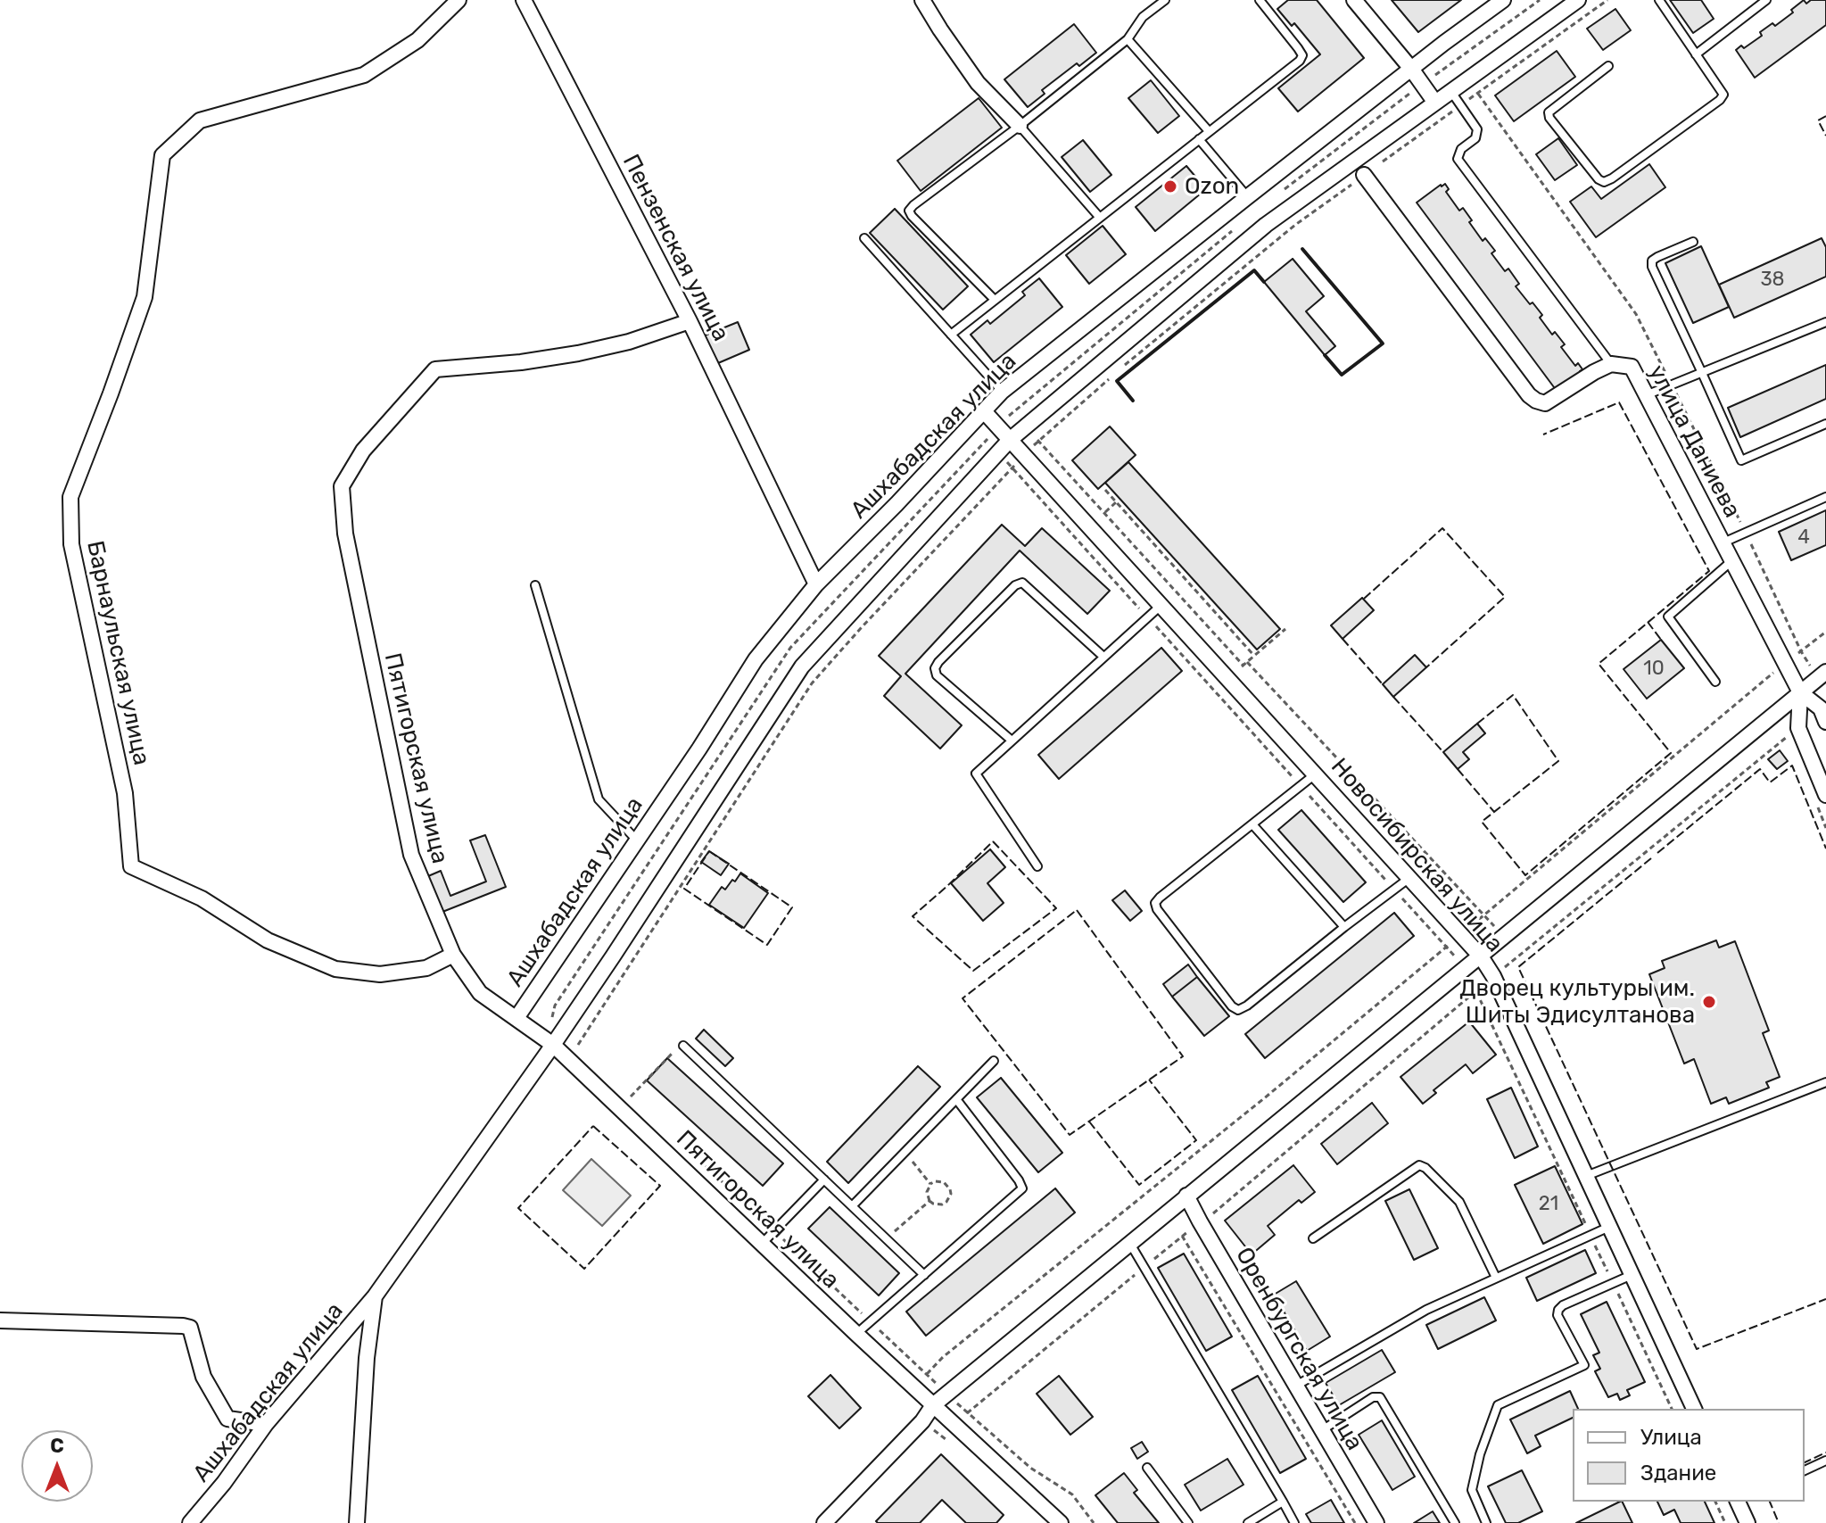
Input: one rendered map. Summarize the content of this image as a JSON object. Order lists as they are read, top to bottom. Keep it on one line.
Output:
{"streets":{"street":["Пензенская улица","Ашхабадская улица","улица Даниева","Барнаульская улица","Пятигорская улица","Новосибирская улица","Оренбургская улица"]},"crossings":[["Пензенская улица","Ашхабадская улица"],["Пензенская улица","Пятигорская улица"],["Ашхабадская улица","Пятигорская улица"],["Ашхабадская улица","Новосибирская улица"],["Барнаульская улица","Пятигорская улица"]],"places":["Ozon","Дворец культуры им. Шиты Эдисултанова"],"house_numbers":["38","4","10","21"],"legend":["Улица","Здание"],"north":"top"}
